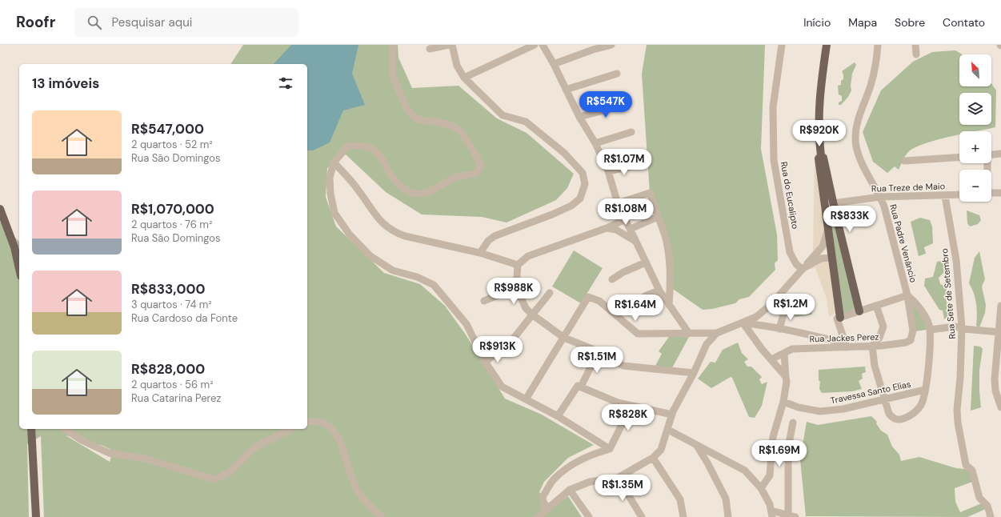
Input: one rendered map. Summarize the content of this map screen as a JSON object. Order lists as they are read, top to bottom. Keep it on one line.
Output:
{"streets":{"street":["Rua Treze de Maio","Rua do Eucalipto","Rua Padre Venâncio","Rua Sete de Setembro","Rua Jackes Perez","Travessa Santo Elias"]},"crossings":[["Rua Treze de Maio","Rua Padre Venâncio"],["Rua Treze de Maio","Rua Sete de Setembro"],["Rua Padre Venâncio","Rua Jackes Perez"],["Rua Padre Venâncio","Travessa Santo Elias"]],"north":"top left","page":{"header":"Roofr","search":"Pesquisar aqui","nav":["Início","Mapa","Sobre","Contato"],"map_buttons":["+","−"],"heading":"13 imóveis","price":["R$547K","R$920K","R$1.07M","R$1.08M","R$833K","R$988K","R$1.2M","R$1.64M","R$913K","R$1.51M","R$828K","R$1.69M","R$1.35M"],"list":[{"name":"R$547,000","note":"2 quartos · 52 m² · Rua São Domingos"},{"name":"R$1,070,000","note":"2 quartos · 76 m² · Rua São Domingos"},{"name":"R$833,000","note":"3 quartos · 74 m² · Rua Cardoso da Fonte"},{"name":"R$828,000","note":"2 quartos · 56 m² · Rua Catarina Perez"}]}}
